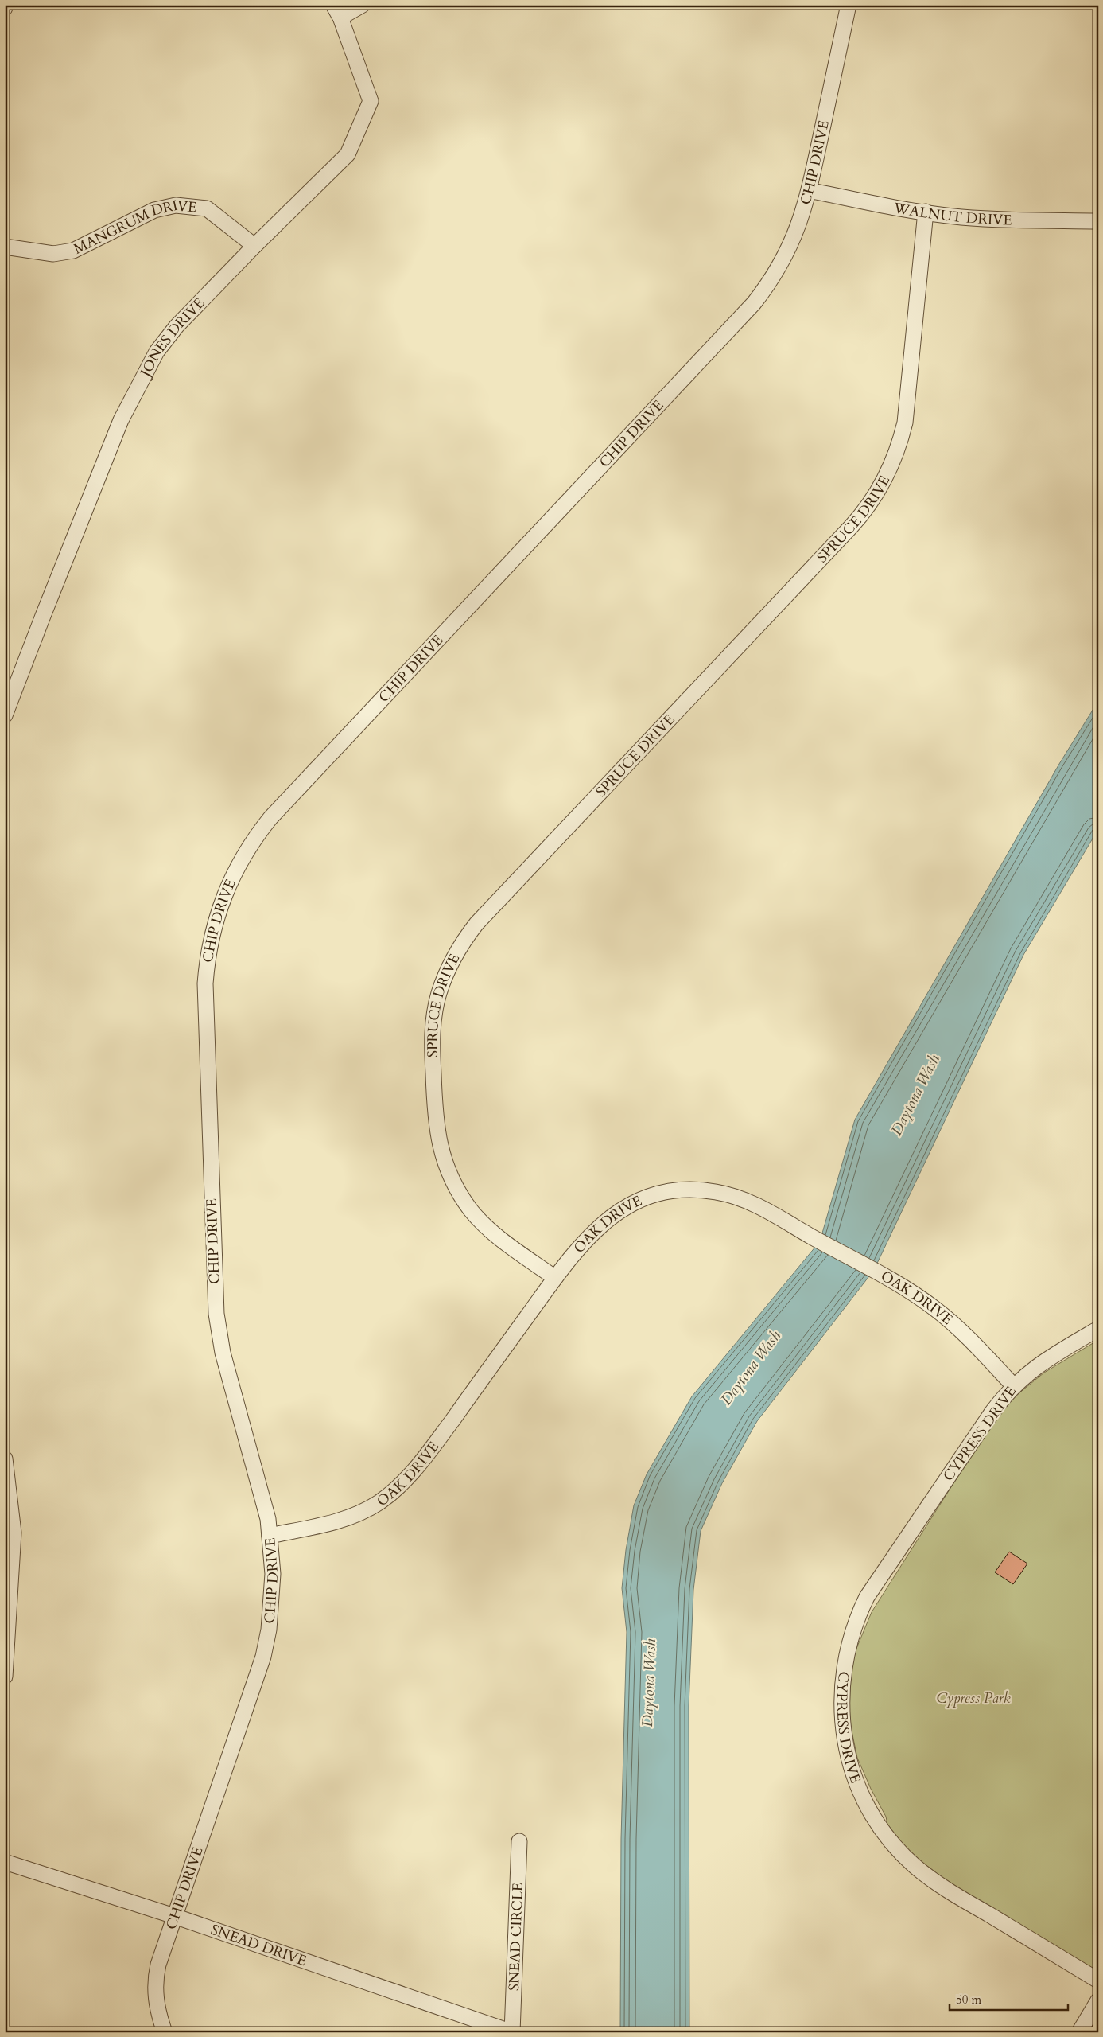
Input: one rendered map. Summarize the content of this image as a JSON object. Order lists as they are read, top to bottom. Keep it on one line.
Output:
{"streets":{"street":["CHIP DRIVE","WALNUT DRIVE","MANGRUM DRIVE","JONES DRIVE","SPRUCE DRIVE","OAK DRIVE","CYPRESS DRIVE","SNEAD CIRCLE","SNEAD DRIVE"]},"crossings":[["CHIP DRIVE","WALNUT DRIVE"],["CHIP DRIVE","OAK DRIVE"],["CHIP DRIVE","SNEAD DRIVE"],["WALNUT DRIVE","SPRUCE DRIVE"],["MANGRUM DRIVE","JONES DRIVE"],["SPRUCE DRIVE","OAK DRIVE"],["OAK DRIVE","CYPRESS DRIVE"],["SNEAD CIRCLE","SNEAD DRIVE"]],"water":["Daytona Wash"],"parks":["Cypress Park"],"scale_bar":"50 m"}
